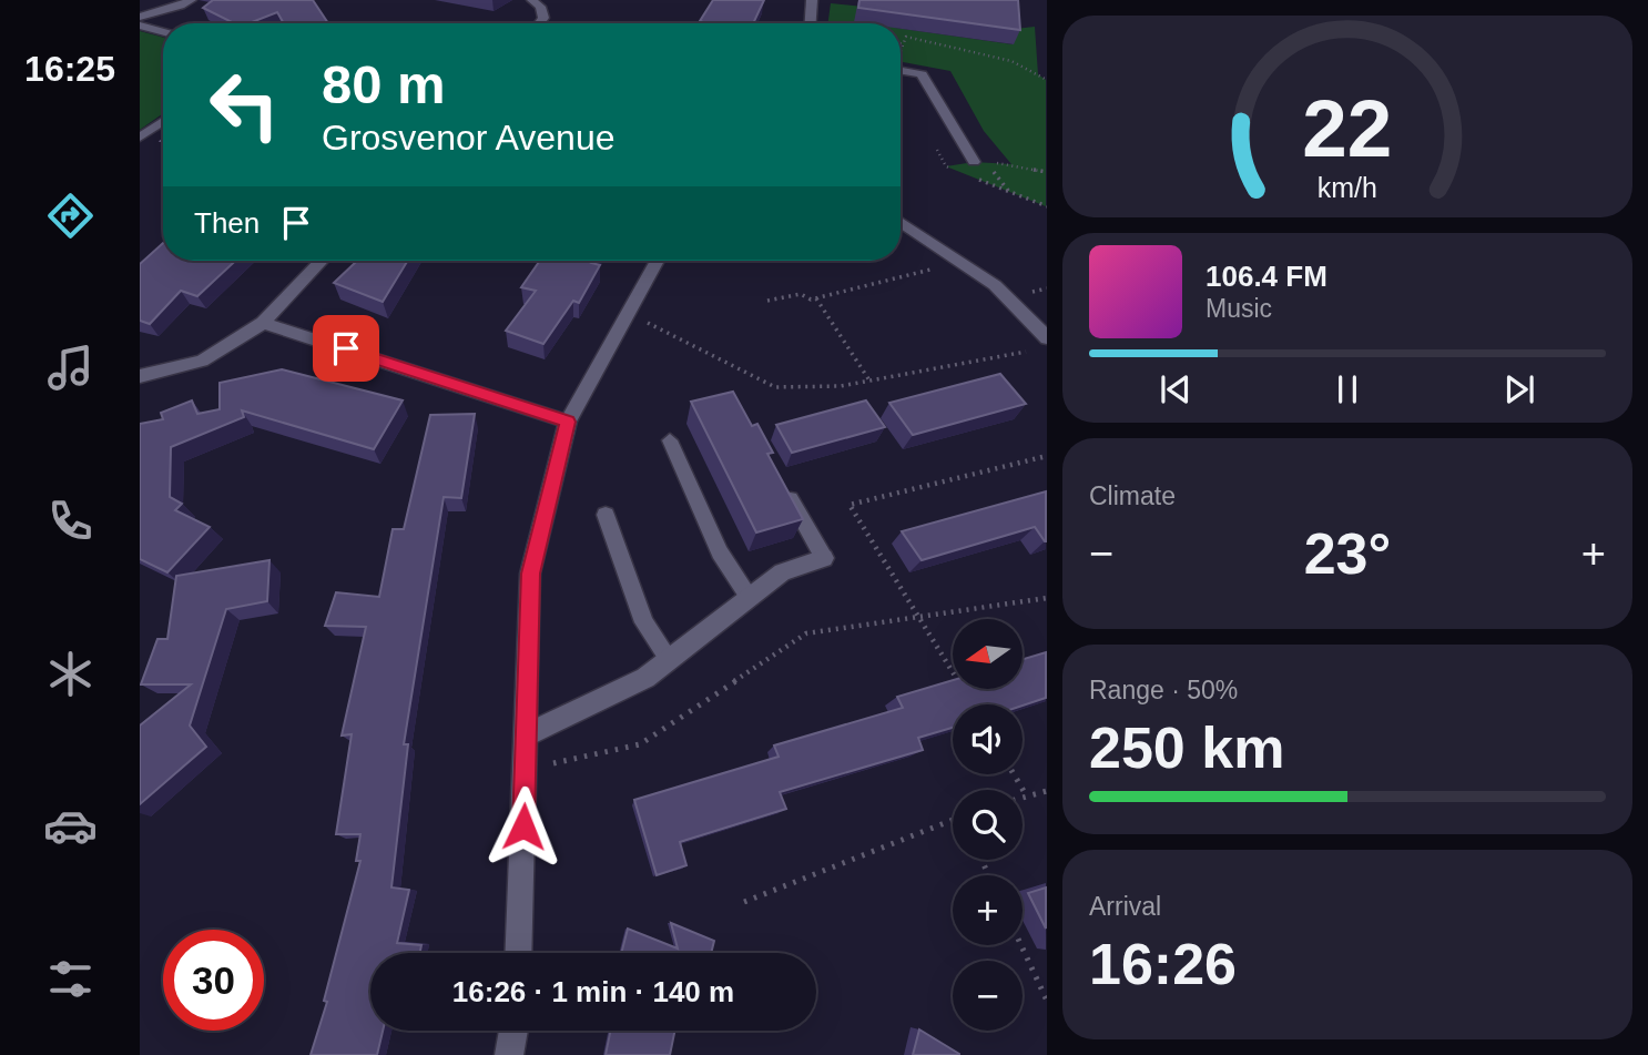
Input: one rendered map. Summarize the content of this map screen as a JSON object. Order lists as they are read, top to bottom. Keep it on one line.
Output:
{"north":"left","page":{"tabs":"16:25","turn":["80 m","Grosvenor Avenue"],"then":"Then","song":["106.4 FM","Music"],"tile":["Climate",["Range · 50%","250 km"],["Arrival","16:26"]],"heat":["−","23°","+"],"map_buttons":["+","−"],"limit":"30","trip":"16:26 · 1 min · 140 m","gauge":["22","km/h"]}}
